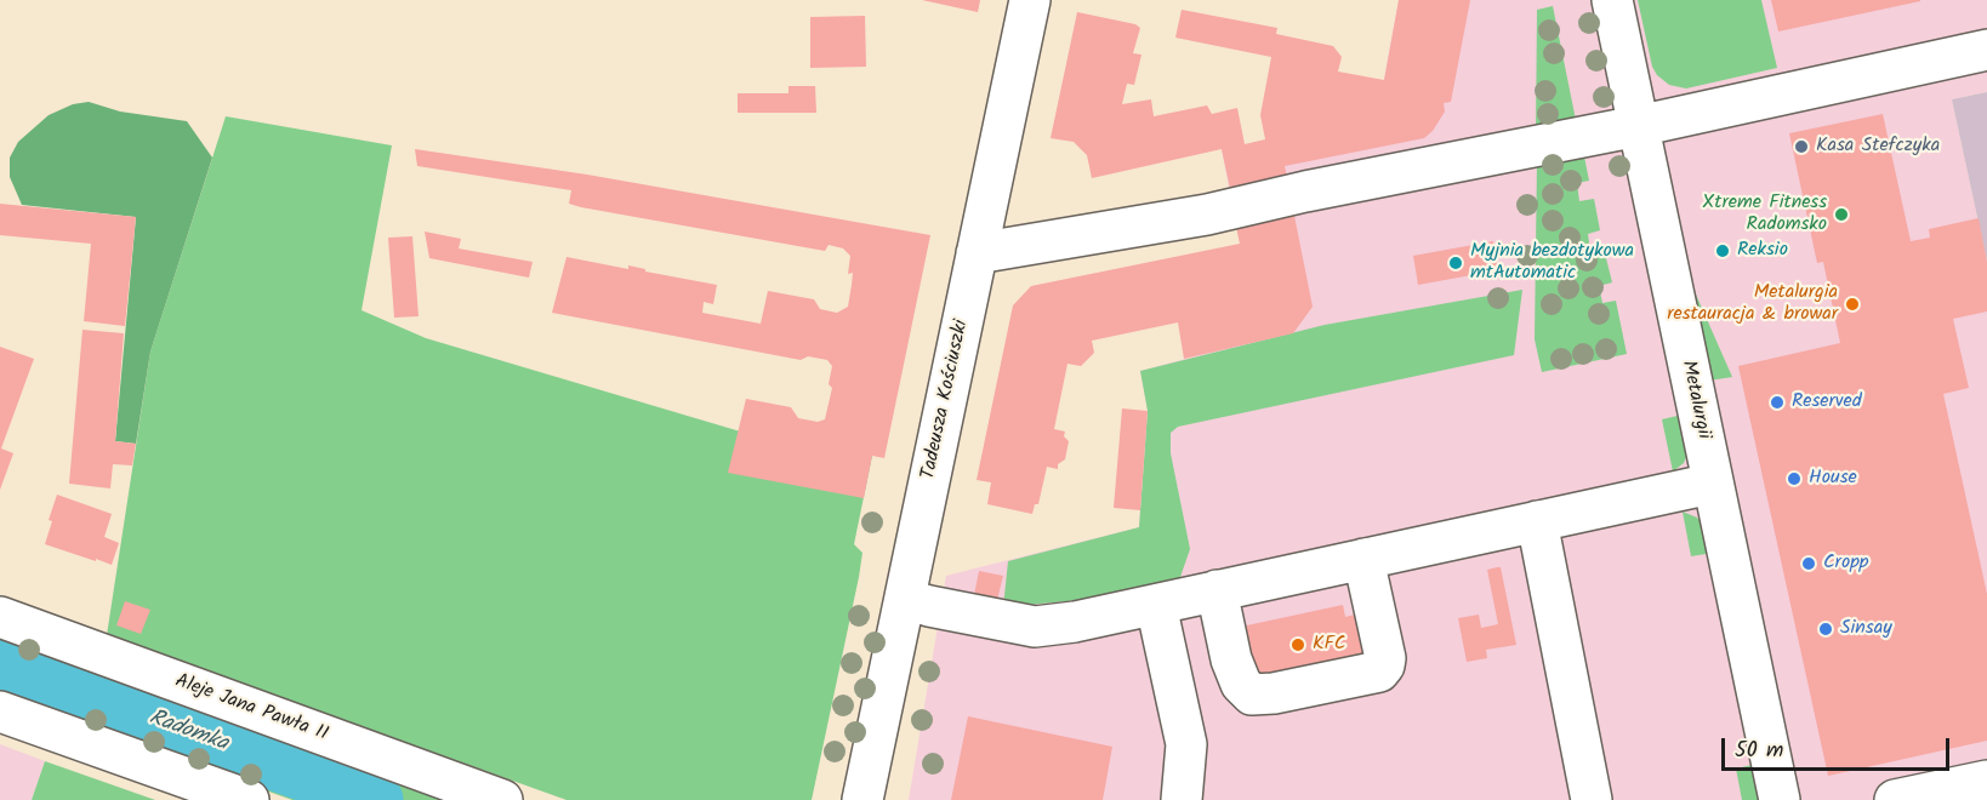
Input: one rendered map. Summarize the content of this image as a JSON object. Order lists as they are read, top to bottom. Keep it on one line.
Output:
{"streets":{"street":["Tadeusza Kościuszki","Metalurgii","Aleje Jana Pawła II"]},"water":["Radomka"],"places":["Kasa Stefczyka","Xtreme Fitness Radomsko","Reksio","Myjnia bezdotykowa mtAutomatic","Metalurgia restauracja & browar","Reserved","House","Cropp","Sinsay","KFC"],"scale_bar":"50 m"}
